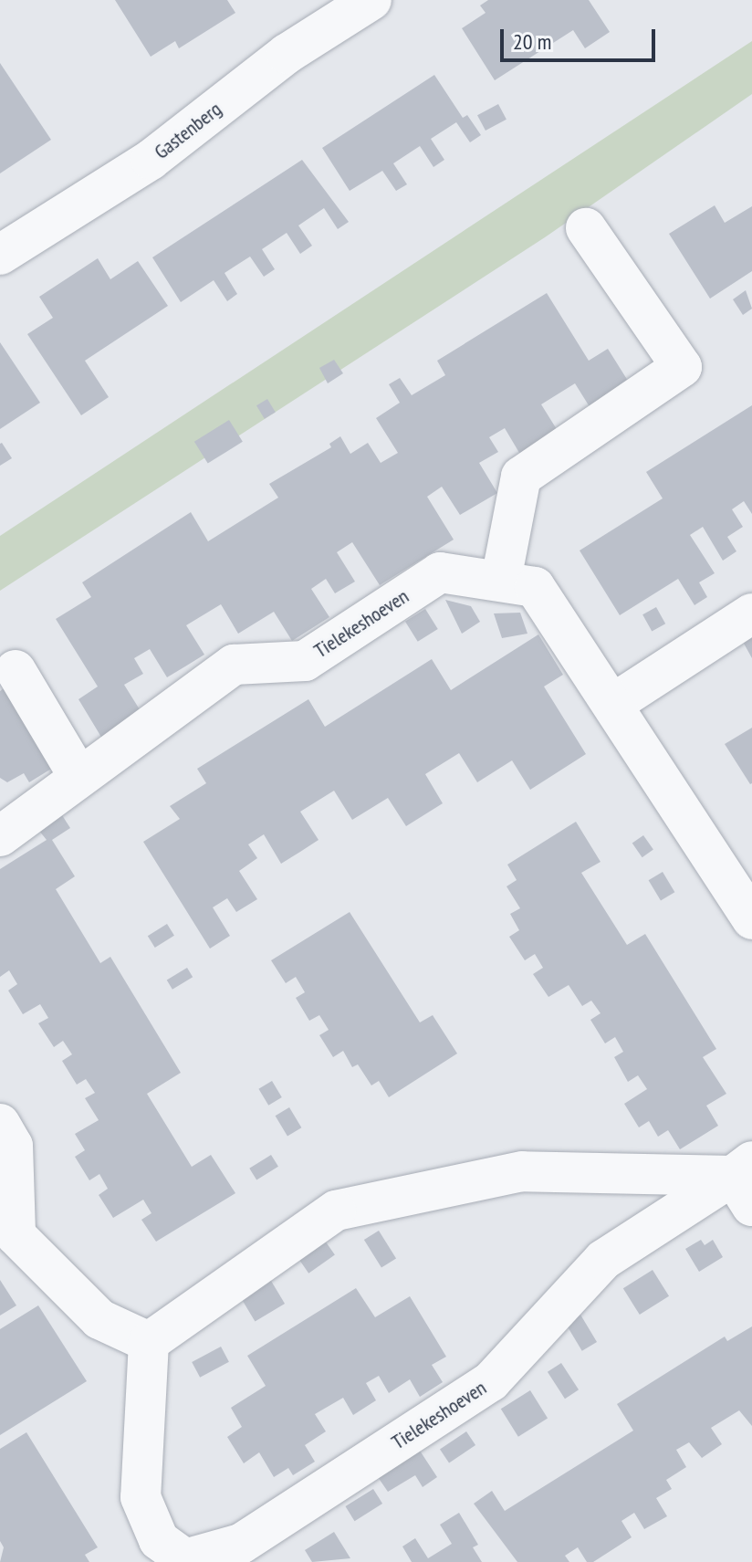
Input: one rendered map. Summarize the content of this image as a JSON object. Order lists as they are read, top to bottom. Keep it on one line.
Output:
{"streets":{"street":["Gastenberg","Tielekeshoeven"]},"scale_bar":"20 m"}
